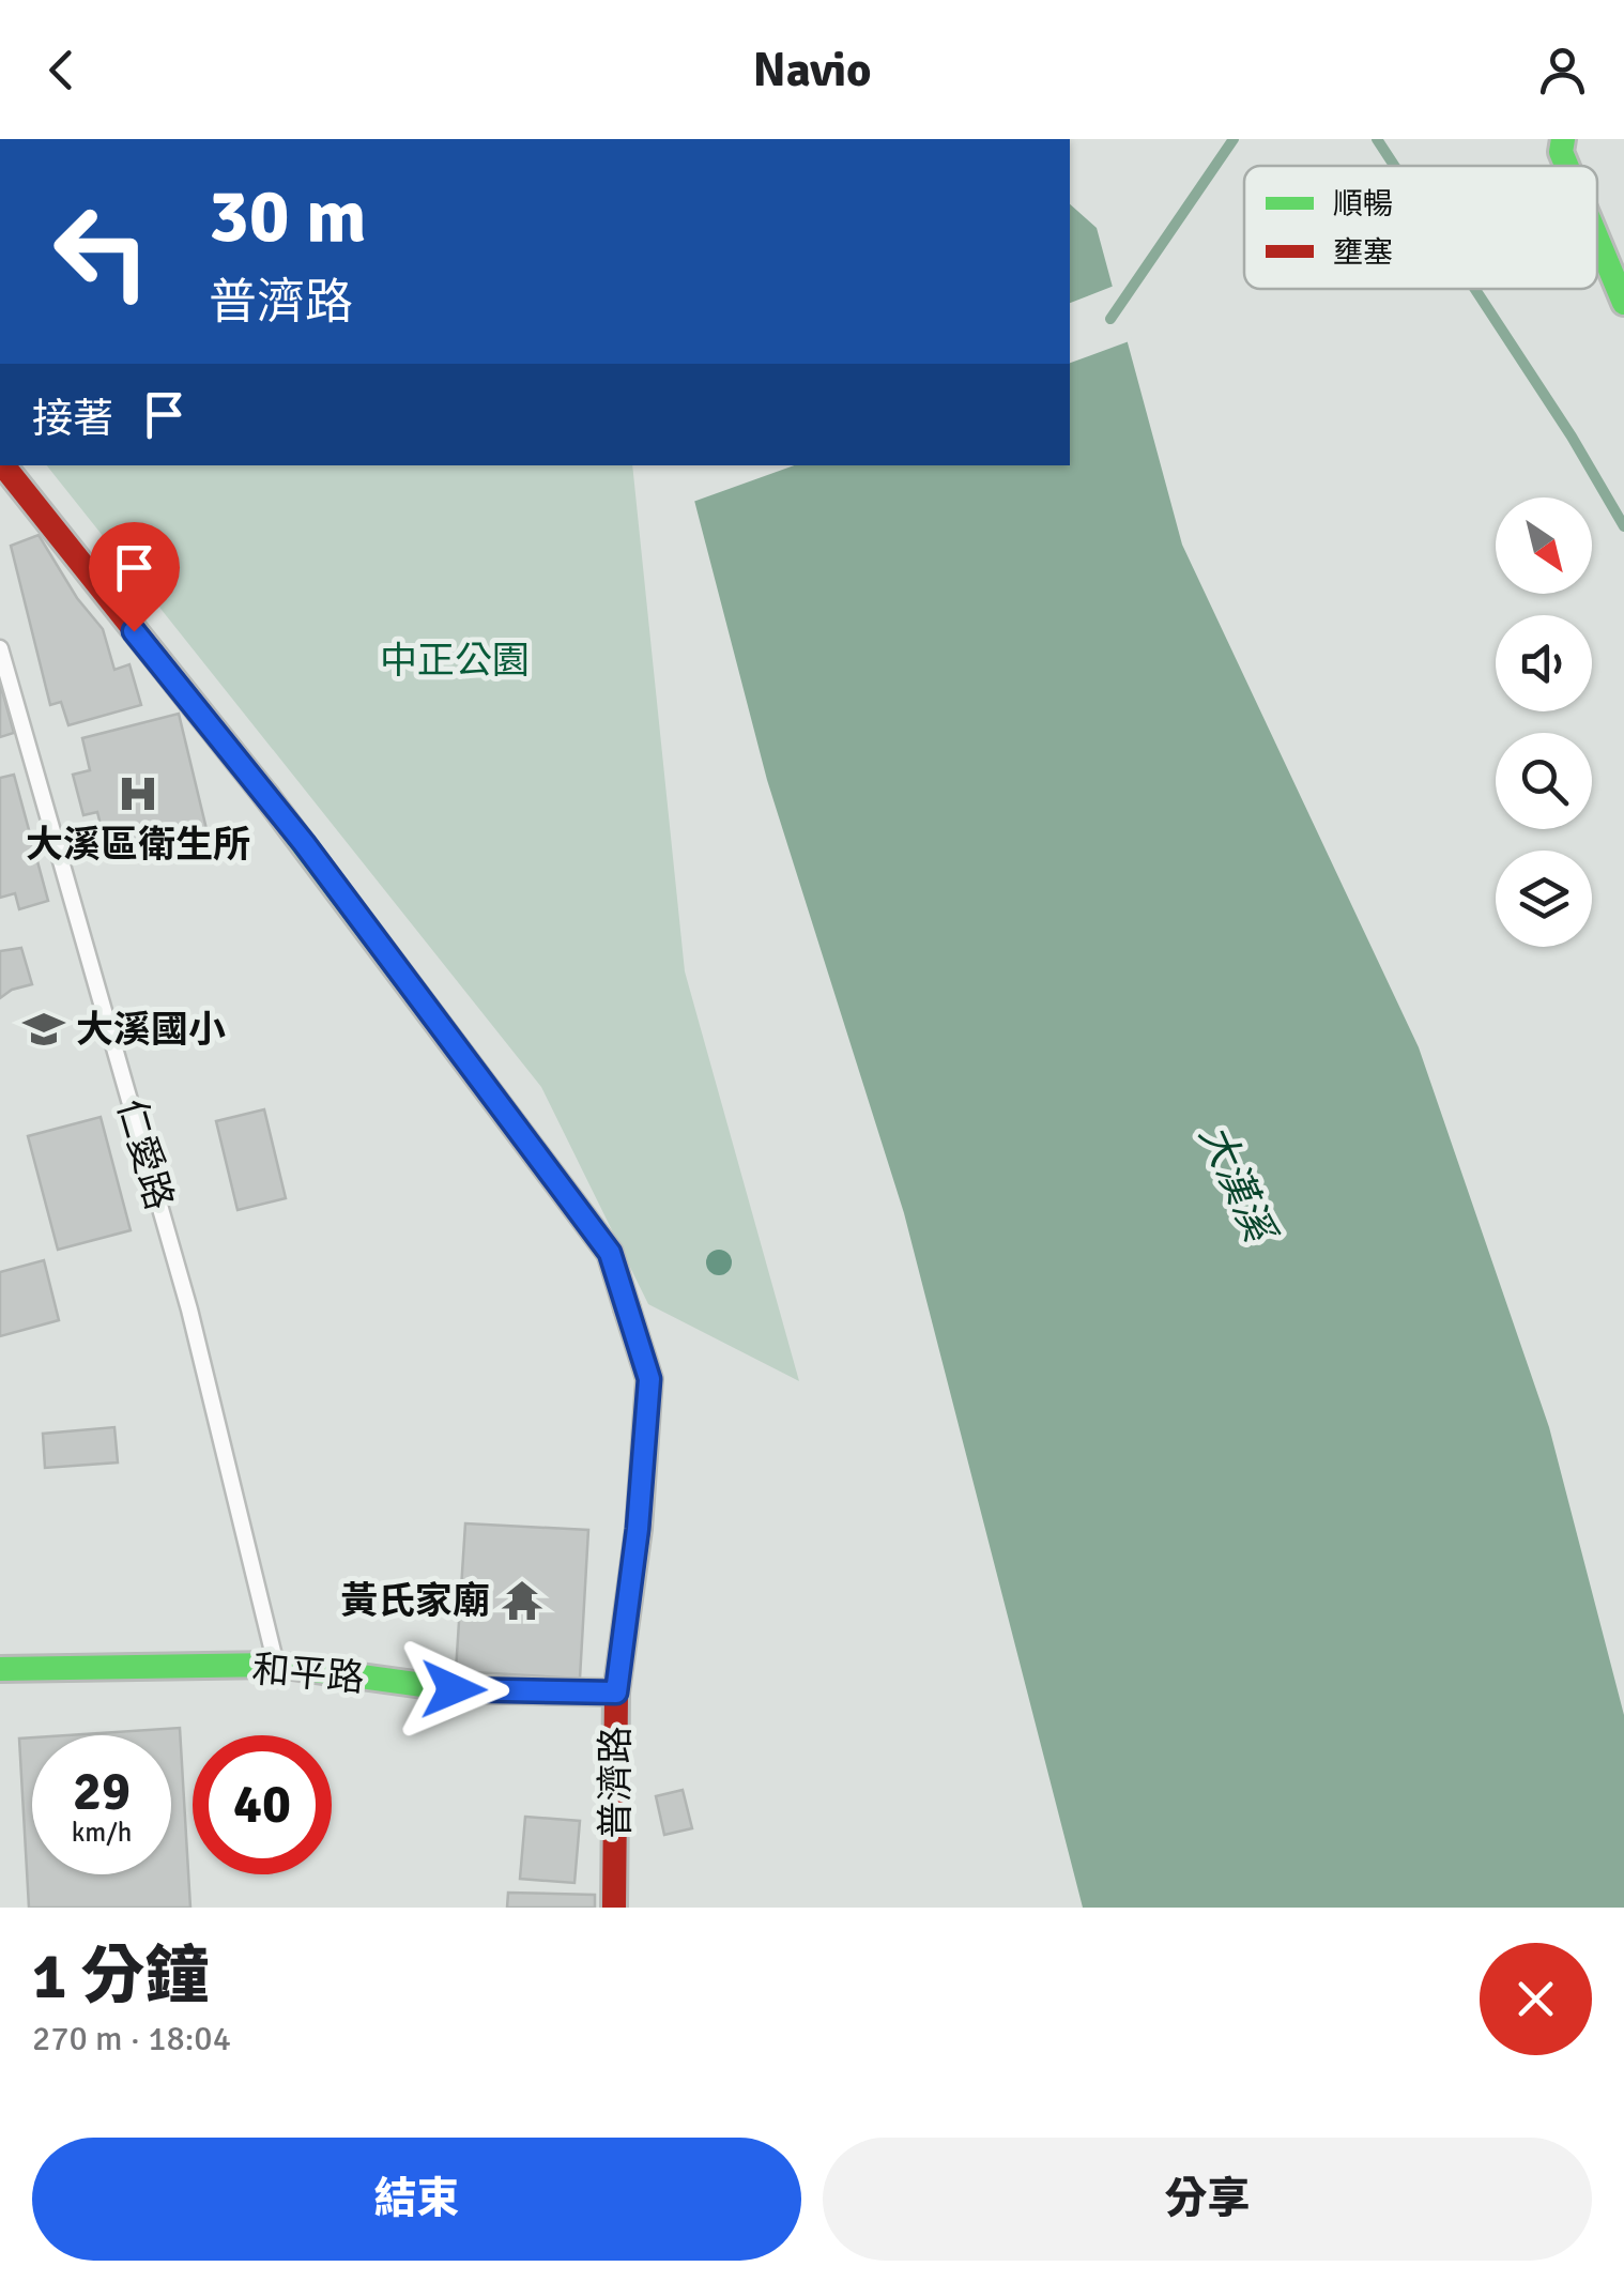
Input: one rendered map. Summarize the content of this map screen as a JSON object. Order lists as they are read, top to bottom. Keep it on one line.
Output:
{"streets":{"street":["和平路","普濟路"],"lane":["仁愛路"]},"crossings":[["仁愛路","和平路"],["和平路","普濟路"]],"water":["大漢溪"],"parks":["中正公園"],"places":{"hospital":["大溪區衛生所"],"school or university":["大溪國小"],"temple":["黃氏家廟"]},"legend":["順暢","壅塞"],"north":"bottom right","page":{"header":"Navio","turn":["30 m","普濟路"],"then":"接著","speed":"29 km/h","limit":"40","heading":["1 分鐘","270 m · 18:04"],"buttons":["結束","分享"]}}
